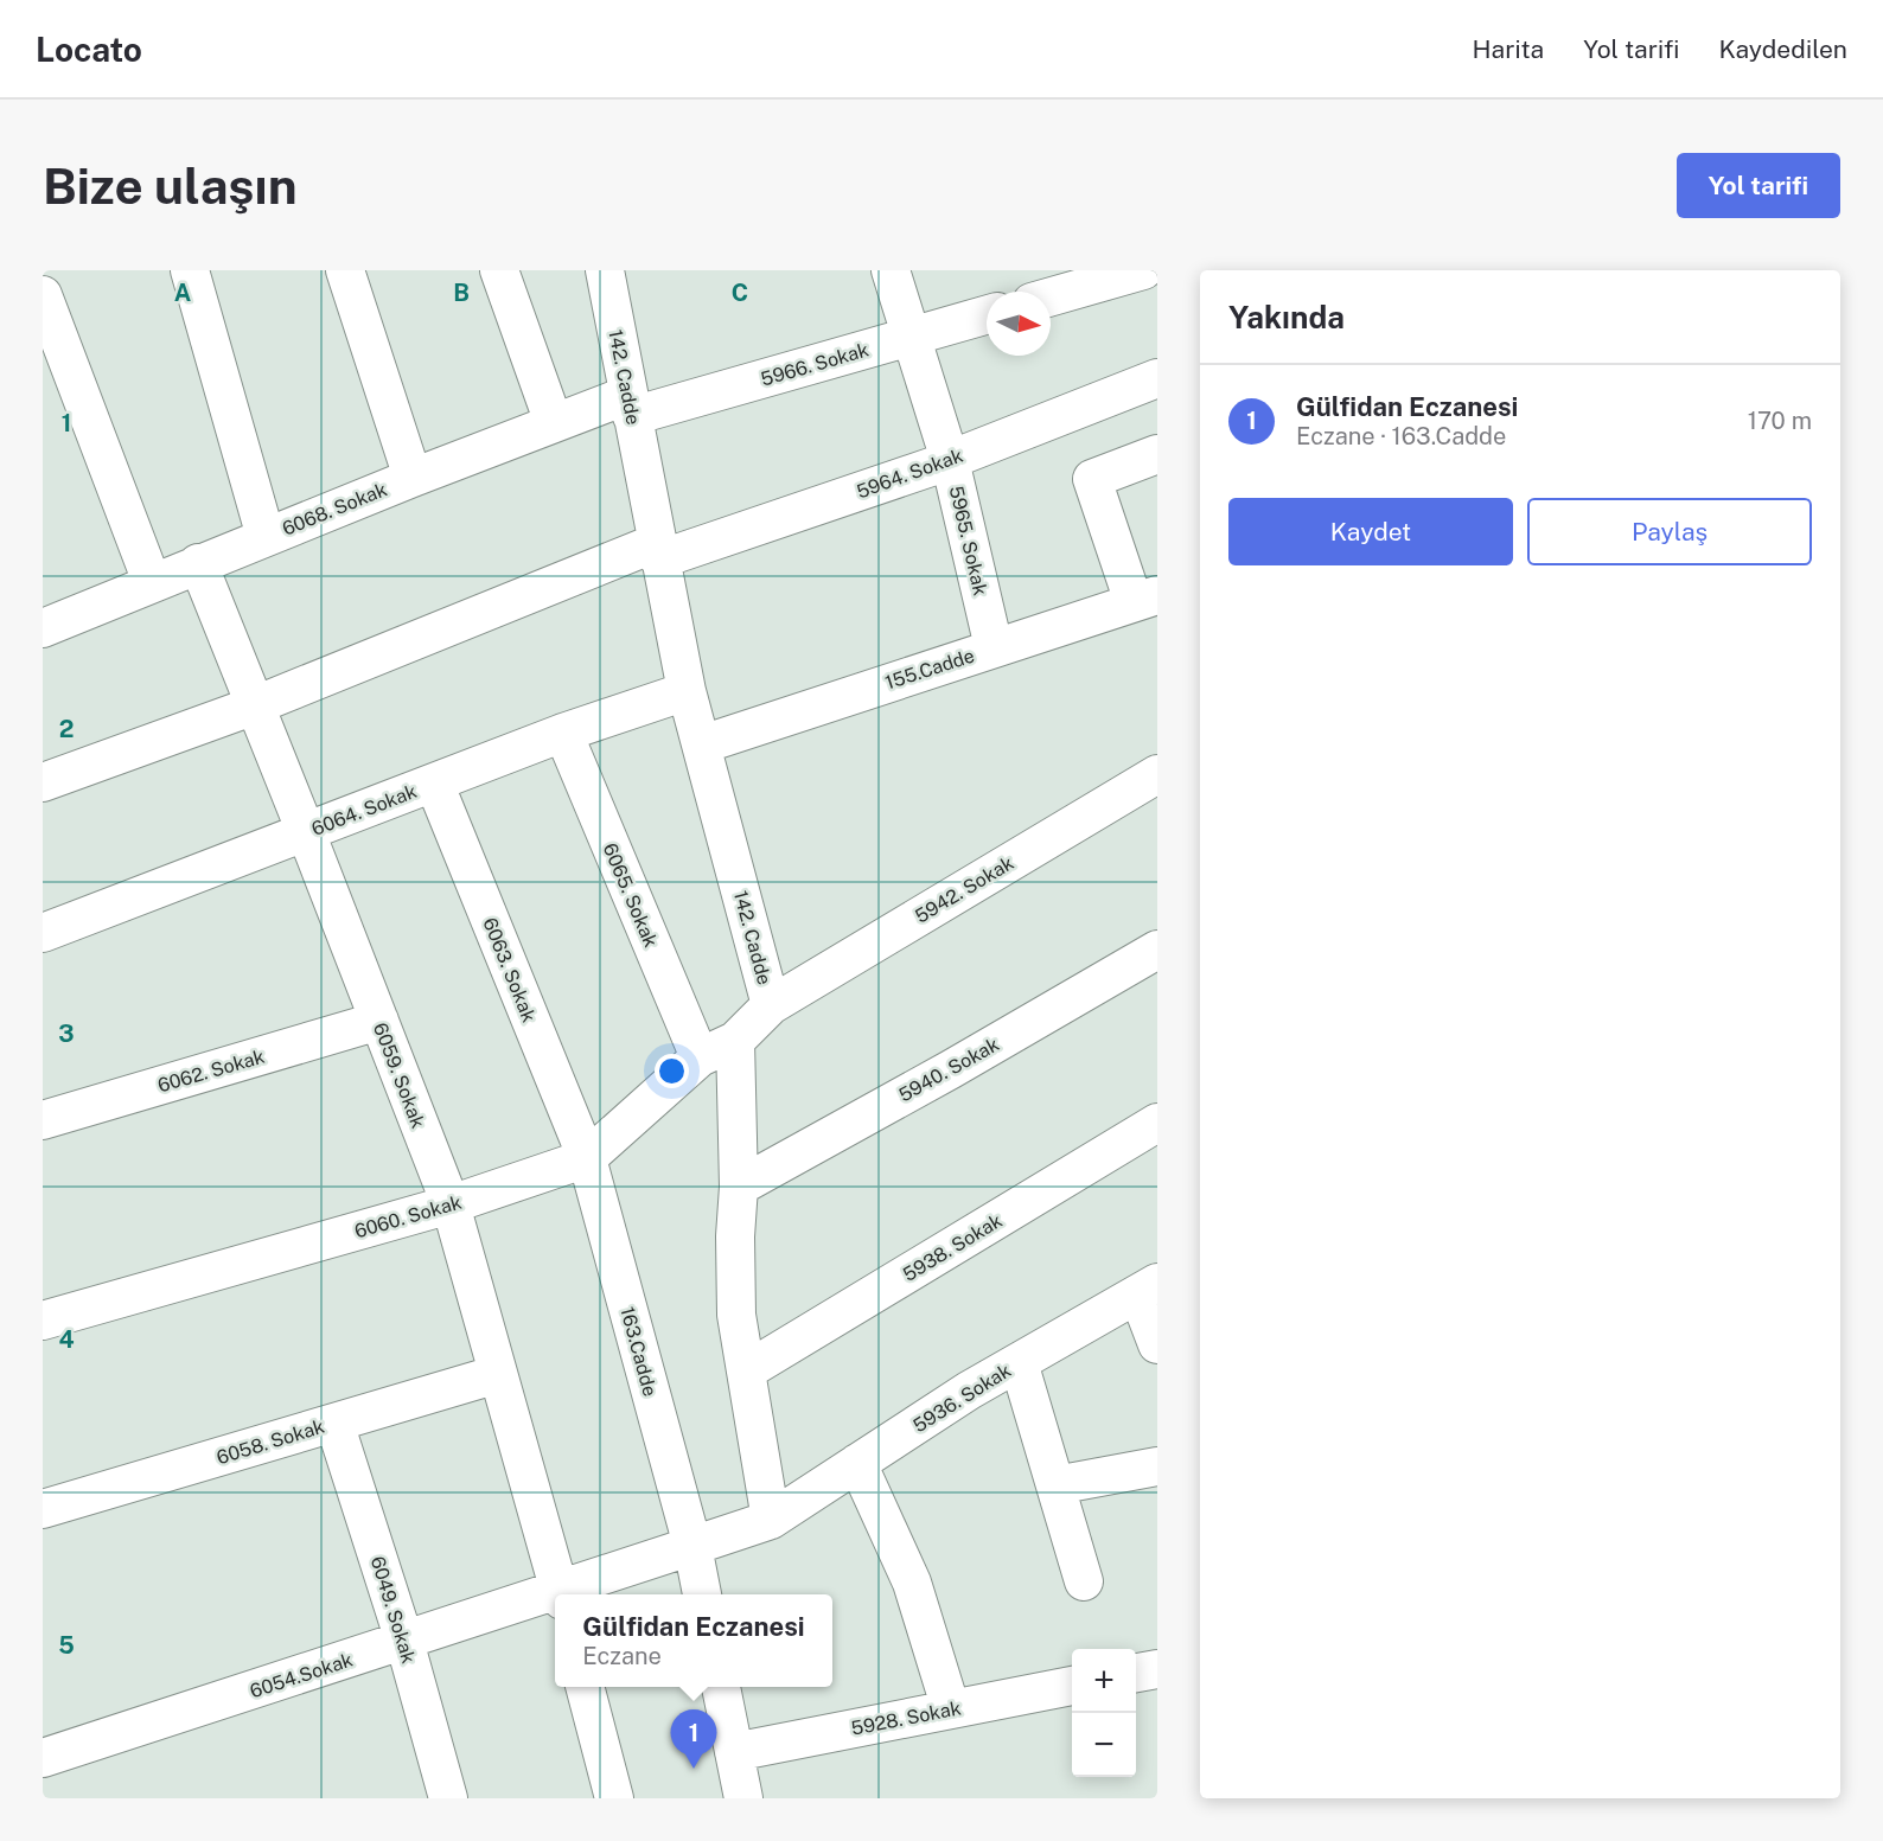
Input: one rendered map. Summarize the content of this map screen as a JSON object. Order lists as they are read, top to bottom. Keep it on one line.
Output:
{"streets":{"street":["5966. Sokak","142. Cadde","5964. Sokak","6068. Sokak","5965. Sokak","155.Cadde","6064. Sokak","5942. Sokak","6065. Sokak","6063. Sokak","5940. Sokak","6062. Sokak","6059. Sokak","6060. Sokak","5938. Sokak","163.Cadde","5936. Sokak","6058. Sokak","6049. Sokak","6054.Sokak","5928. Sokak"]},"crossings":[["5966. Sokak","142. Cadde"],["5966. Sokak","6068. Sokak"],["5966. Sokak","5965. Sokak"],["142. Cadde","5964. Sokak"],["142. Cadde","6068. Sokak"],["142. Cadde","155.Cadde"],["142. Cadde","6064. Sokak"],["142. Cadde","5942. Sokak"],["142. Cadde","6060. Sokak"],["5964. Sokak","5965. Sokak"],["5964. Sokak","6059. Sokak"],["6068. Sokak","6059. Sokak"],["5965. Sokak","155.Cadde"],["6064. Sokak","6065. Sokak"],["6064. Sokak","6063. Sokak"],["6064. Sokak","6059. Sokak"],["6065. Sokak","6060. Sokak"],["6063. Sokak","6060. Sokak"],["6063. Sokak","163.Cadde"],["6062. Sokak","6059. Sokak"],["6059. Sokak","6060. Sokak"],["6059. Sokak","6058. Sokak"],["6060. Sokak","163.Cadde"],["6058. Sokak","6049. Sokak"],["6049. Sokak","6054.Sokak"]],"north":"right","page":{"header":"Locato","nav":["Harita","Yol tarifi","Kaydedilen"],"buttons":["Yol tarifi",["Kaydet","Paylaş"]],"title":"Bize ulaşın","heading":"Yakında","list":[{"mark":"1","name":"Gülfidan Eczanesi","note":"Eczane · 163.Cadde","value":"170 m"}],"popup":["Gülfidan Eczanesi","Eczane"],"map_buttons":["+","−"],"pins":"1"},"grid":{"columns":["A","B","C"],"rows":["1","2","3","4","5"]}}
